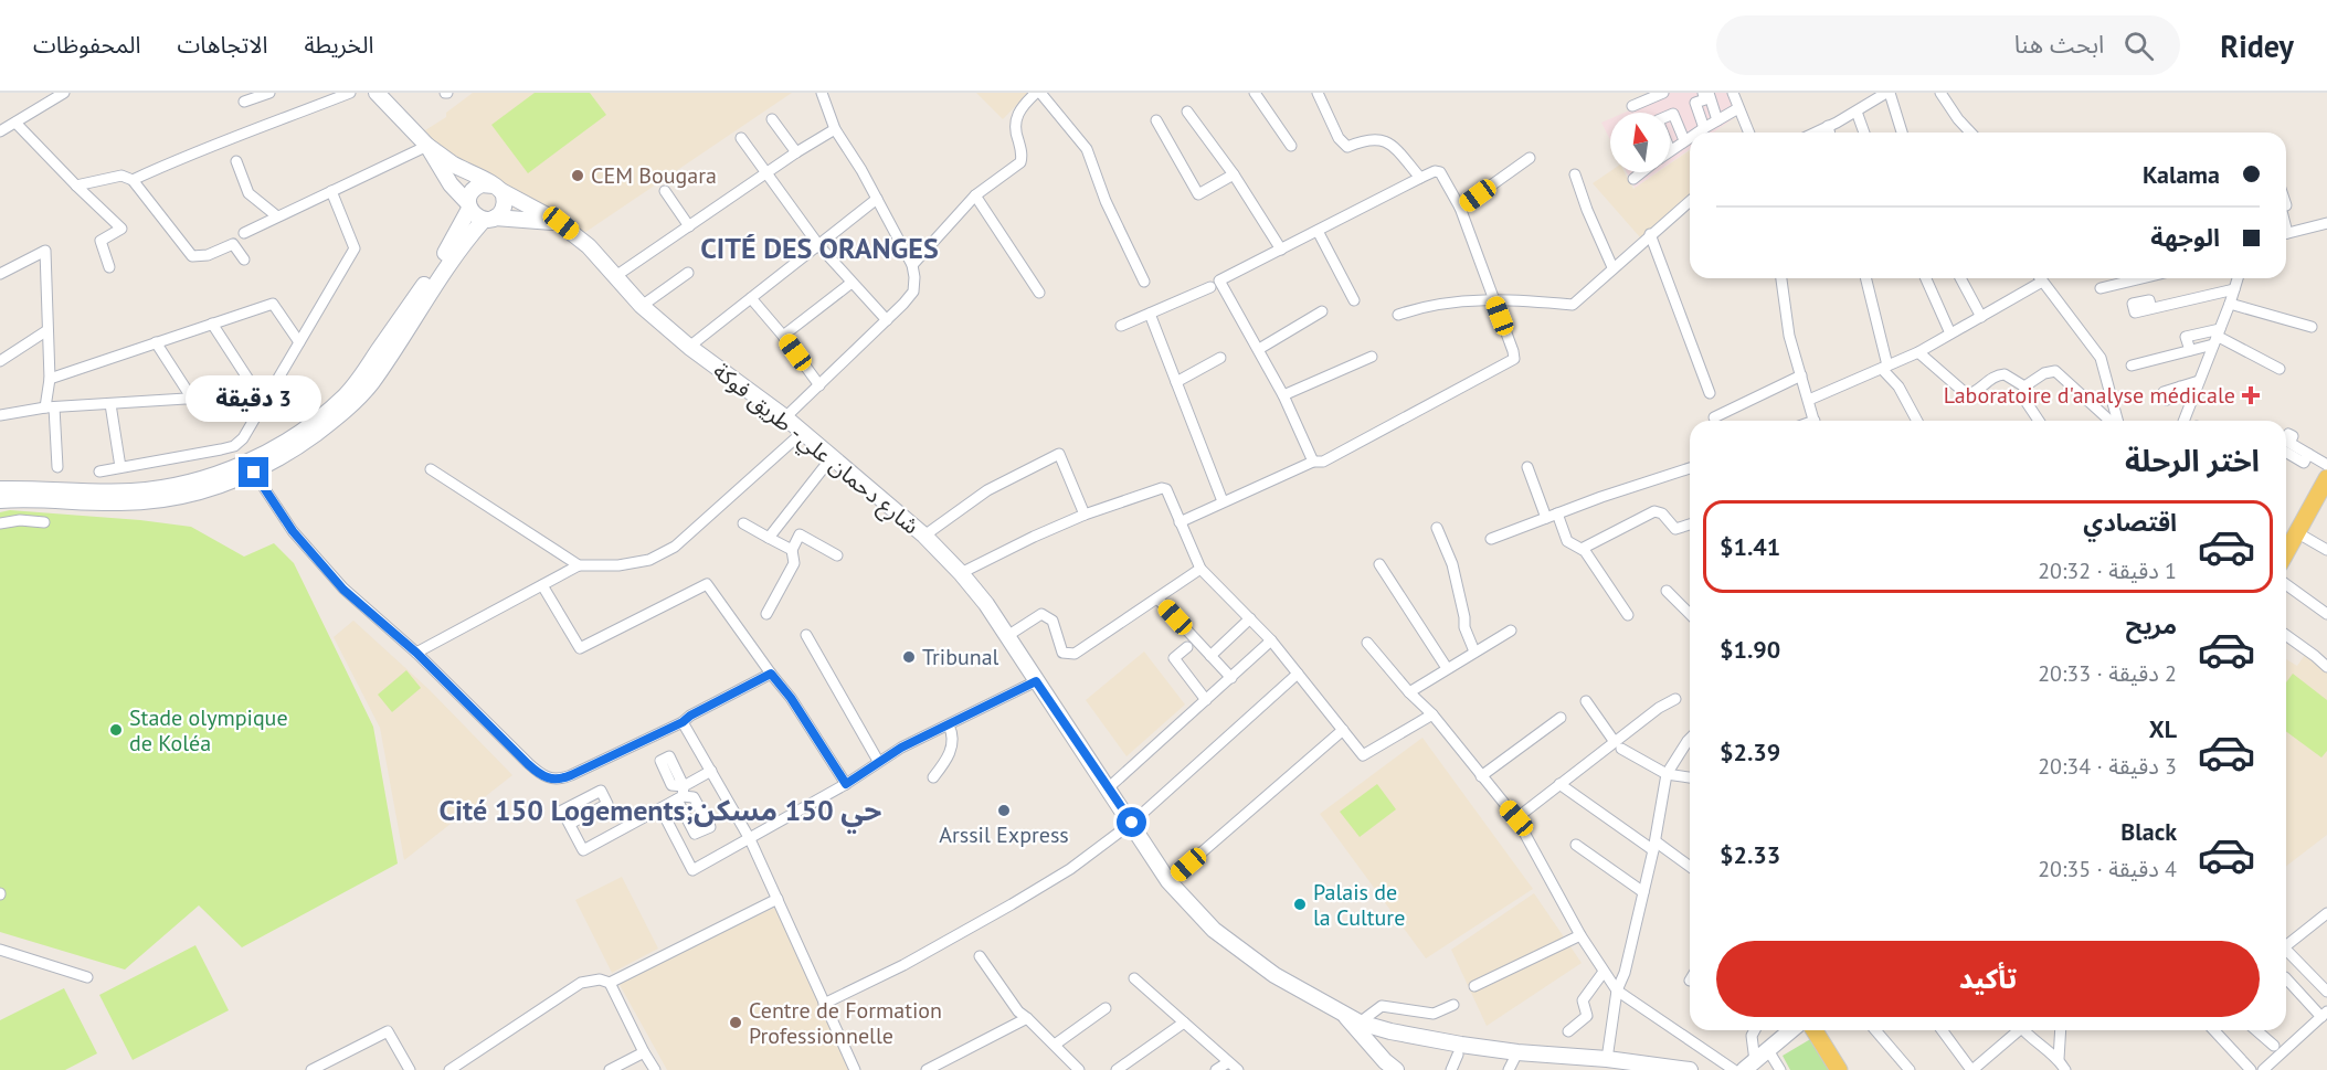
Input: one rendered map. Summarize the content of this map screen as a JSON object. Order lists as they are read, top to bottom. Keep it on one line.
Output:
{"streets":{"main road":["شارع دحمان علي - طريق فوكة"]},"districts":["CITÉ DES ORANGES","Cité 150 Logements;حي 150 مسكن"],"places":{"other":["CEM Bougara","Tribunal","Stade olympique de Koléa","Arssil Express","Palais de la Culture","Centre de Formation Professionnelle"],"health":["Laboratoire d'analyse médicale"]},"north":"top","page":{"header":"Ridey","search":"ابحث هنا","nav":["الخريطة","الاتجاهات","المحفوظات"],"banner":["Kalama","الوجهة"],"bubble":"3 دقيقة","heading":"اختر الرحلة","list":[{"name":"اقتصادي","note":"1 دقيقة · 20:32","value":"$1.41"},{"name":"مريح","note":"2 دقيقة · 20:33","value":"$1.90"},{"name":"XL","note":"3 دقيقة · 20:34","value":"$2.39"},{"name":"Black","note":"4 دقيقة · 20:35","value":"$2.33"}],"buttons":"تأكيد"}}
